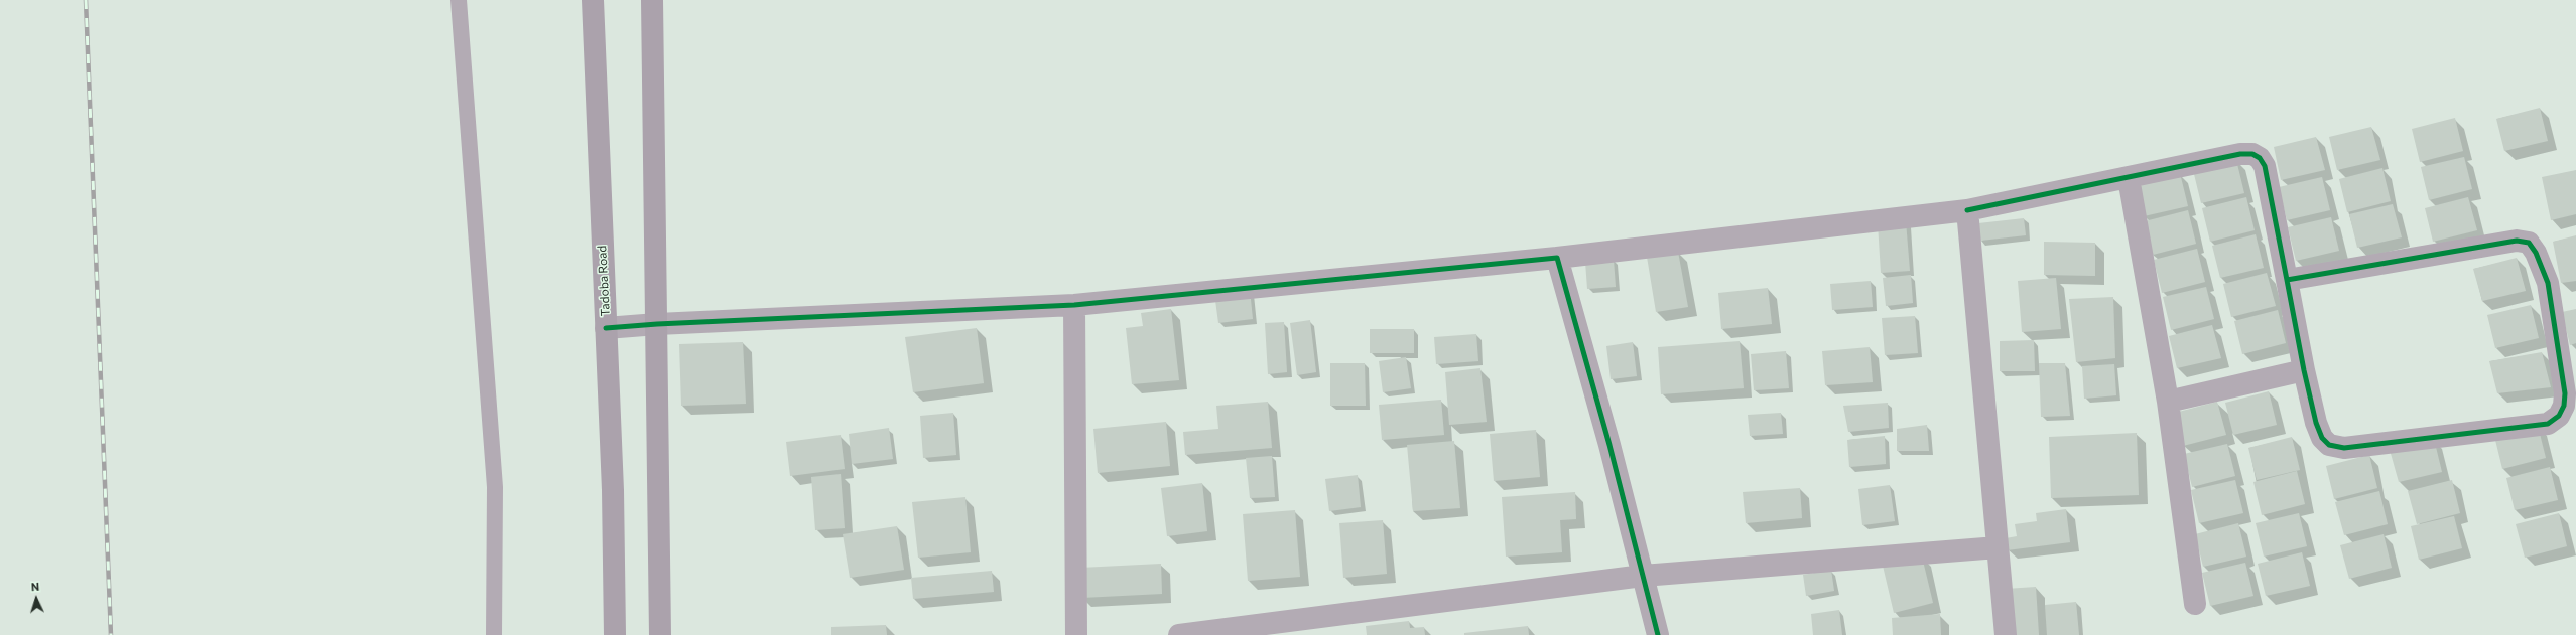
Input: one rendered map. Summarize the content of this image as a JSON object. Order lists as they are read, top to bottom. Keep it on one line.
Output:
{"streets":{"main road":["Tadoba Road"]},"north":"top"}
